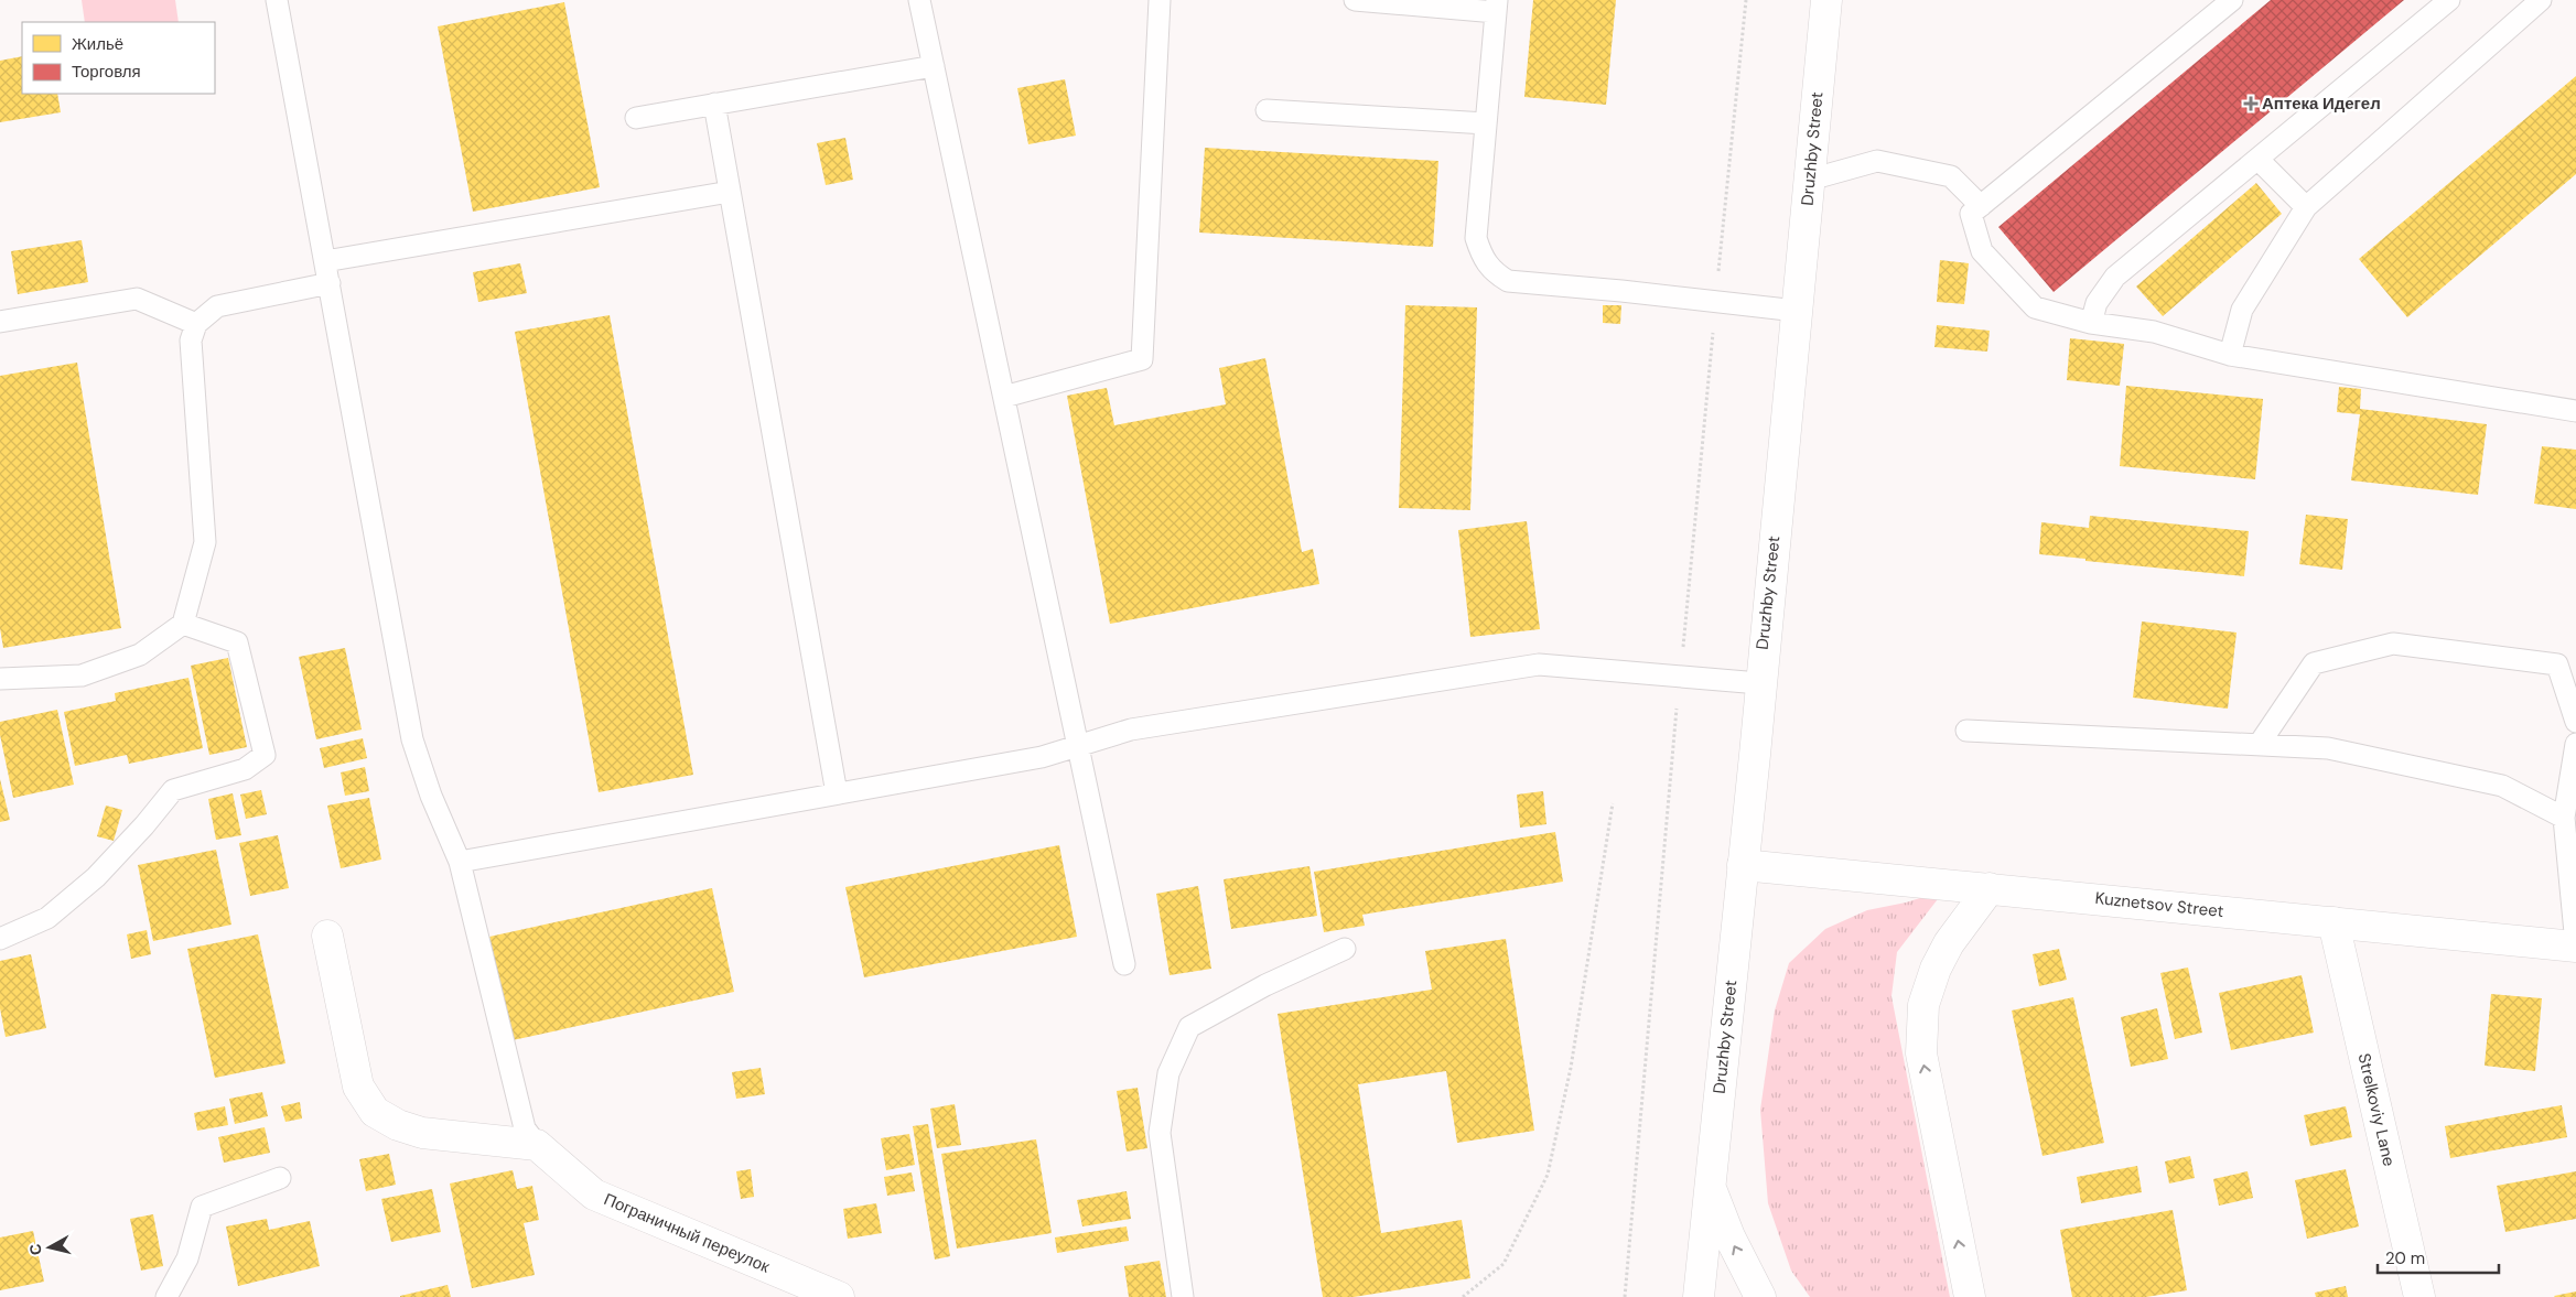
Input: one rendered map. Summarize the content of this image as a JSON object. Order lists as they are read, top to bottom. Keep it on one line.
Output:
{"streets":{"street":["Druzhby Street","Kuznetsov Street","Strelkoviy Lane","Пограничный переулок"]},"crossings":[["Druzhby Street","Kuznetsov Street"],["Kuznetsov Street","Strelkoviy Lane"]],"places":{"health":["Аптека Идегел"]},"legend":["Жильё","Торговля"],"scale_bar":"20 m","north":"left"}
